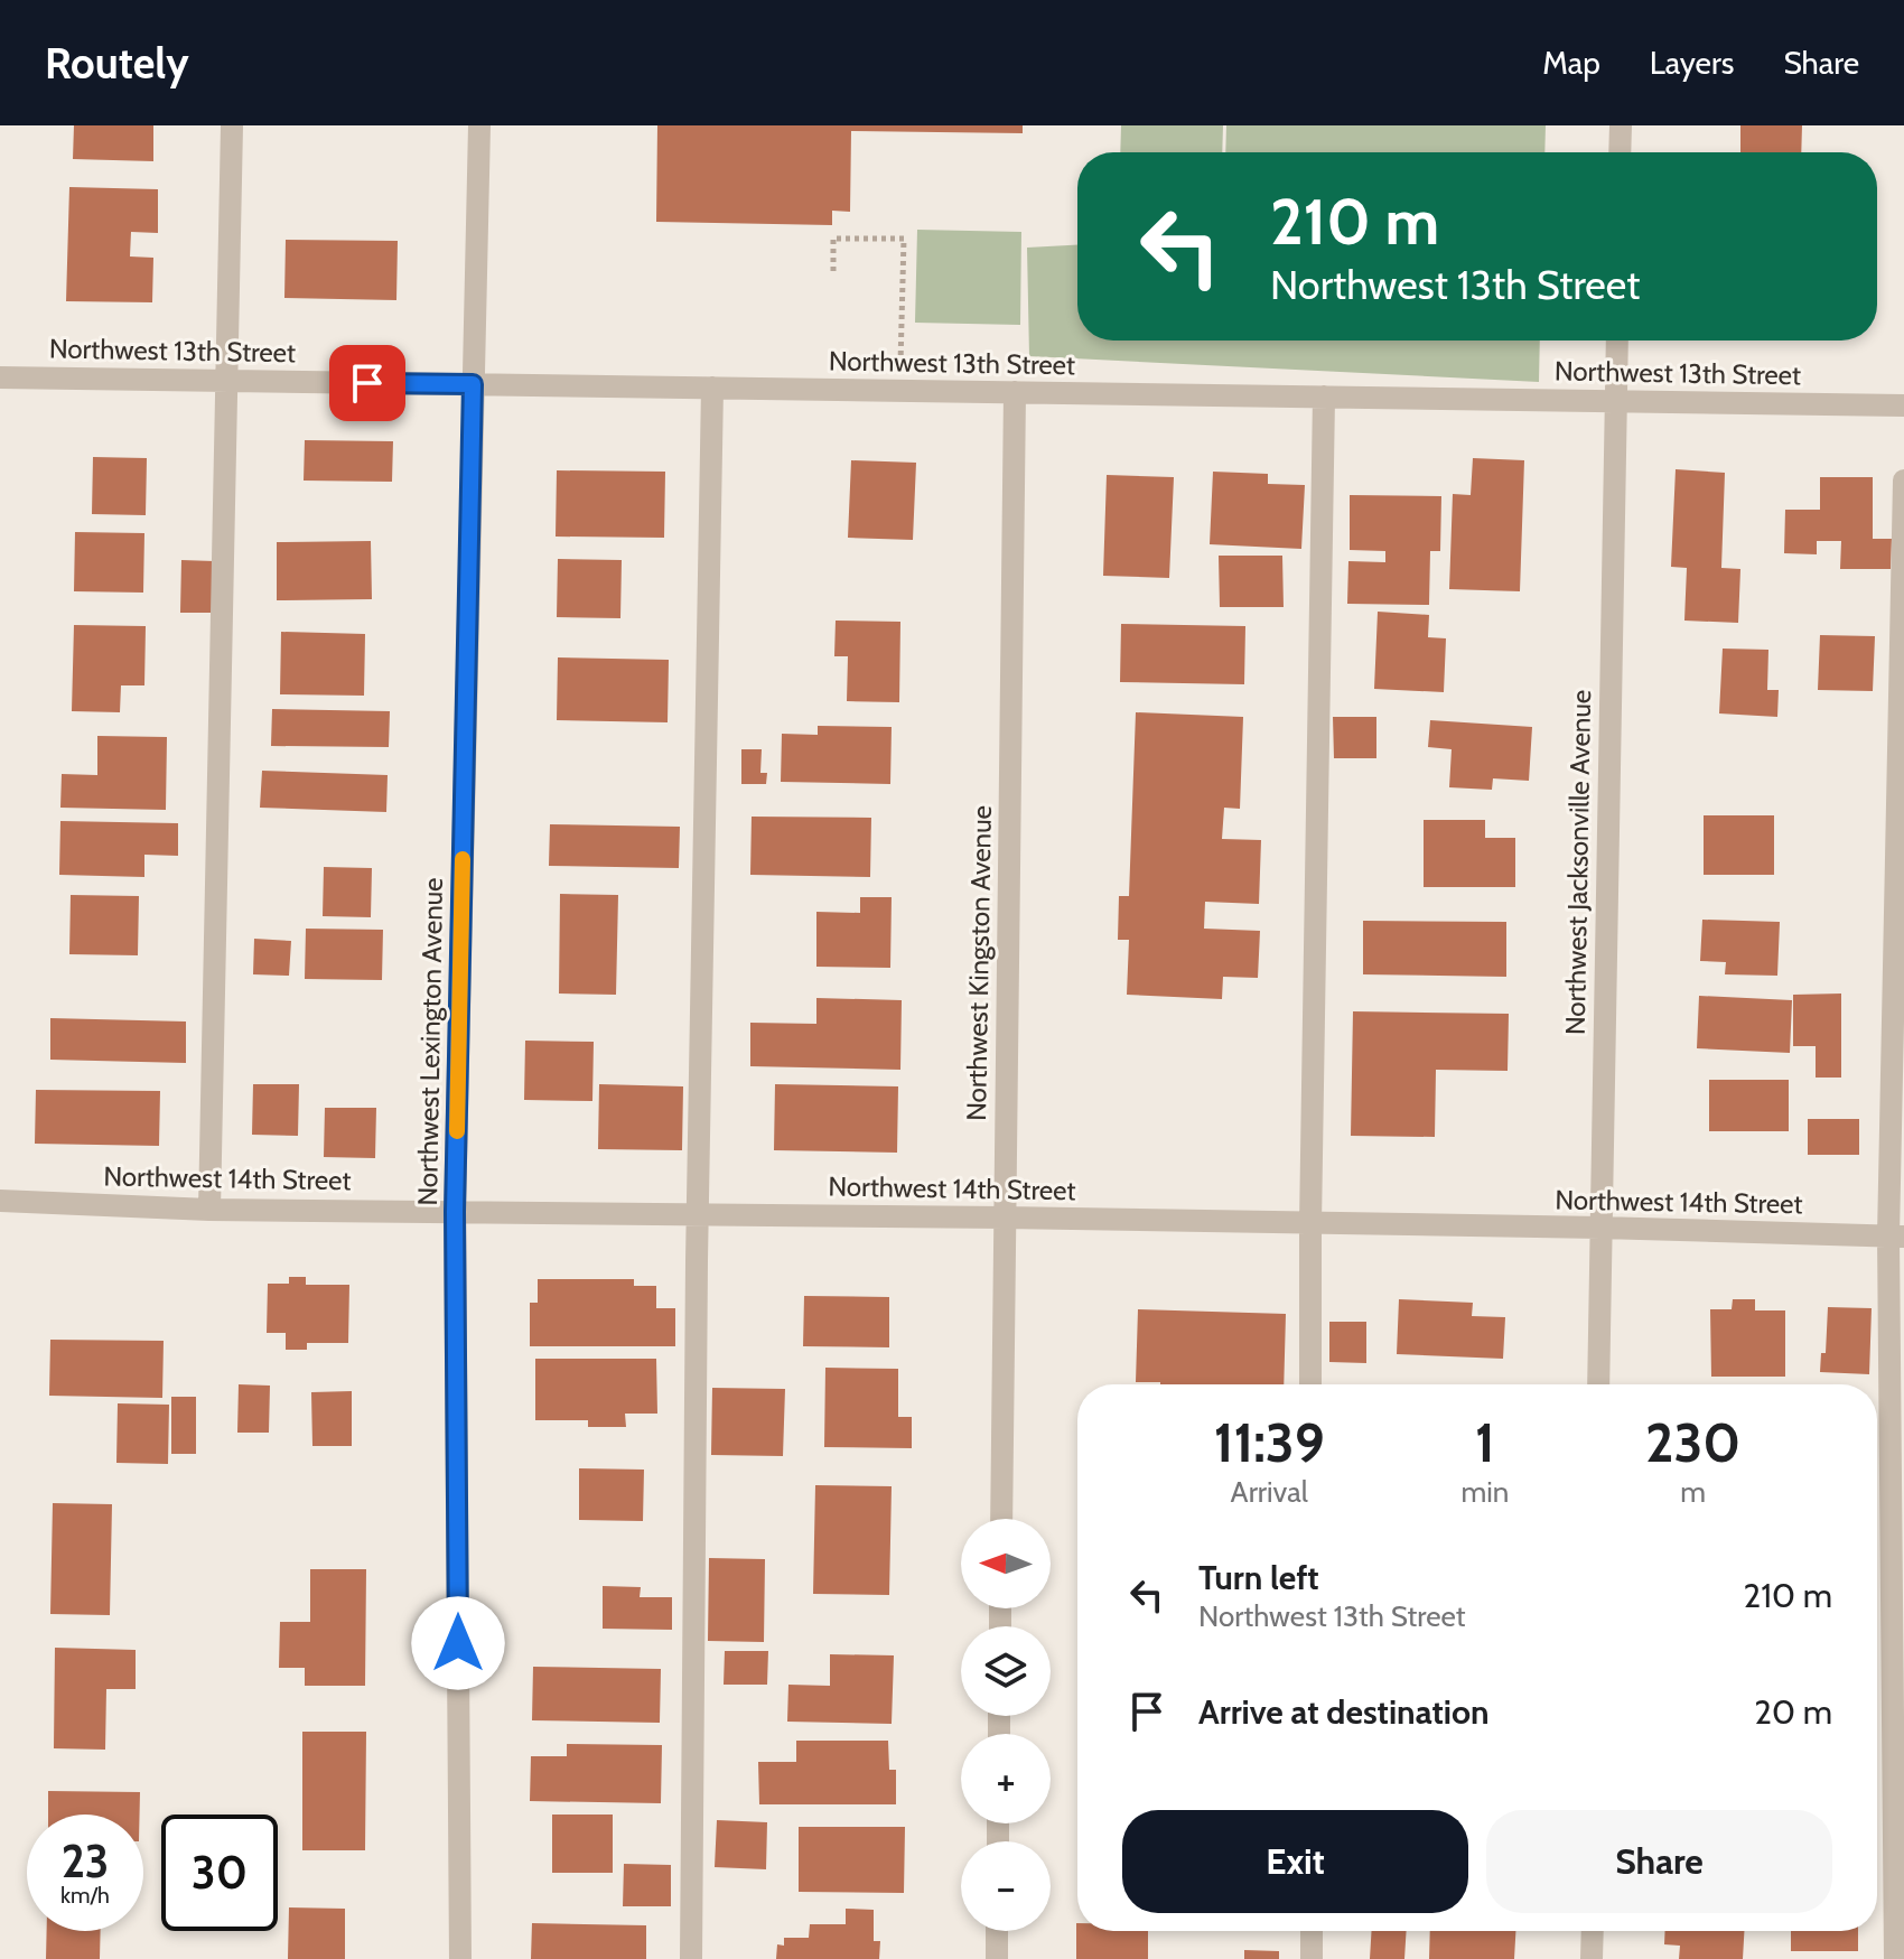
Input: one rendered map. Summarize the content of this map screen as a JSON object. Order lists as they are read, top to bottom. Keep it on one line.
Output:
{"streets":{"street":["Northwest 13th Street","Northwest Jacksonville Avenue","Northwest Kingston Avenue","Northwest Lexington Avenue","Northwest 14th Street"]},"crossings":[["Northwest 13th Street","Northwest Jacksonville Avenue"],["Northwest 13th Street","Northwest Kingston Avenue"],["Northwest 13th Street","Northwest Lexington Avenue"],["Northwest Jacksonville Avenue","Northwest 14th Street"],["Northwest Kingston Avenue","Northwest 14th Street"],["Northwest Lexington Avenue","Northwest 14th Street"]],"north":"left","page":{"header":"Routely","nav":["Map","Layers","Share"],"turn":["210 m","Northwest 13th Street"],"eta":["11:39","Arrival","1","min","230","m"],"map_buttons":["+","−"],"list":[{"name":"Turn left","note":"Northwest 13th Street","value":"210 m"},{"name":"Arrive at destination","value":"20 m"}],"buttons":["Exit","Share"],"speed":"23 km/h","limit":"30"}}
